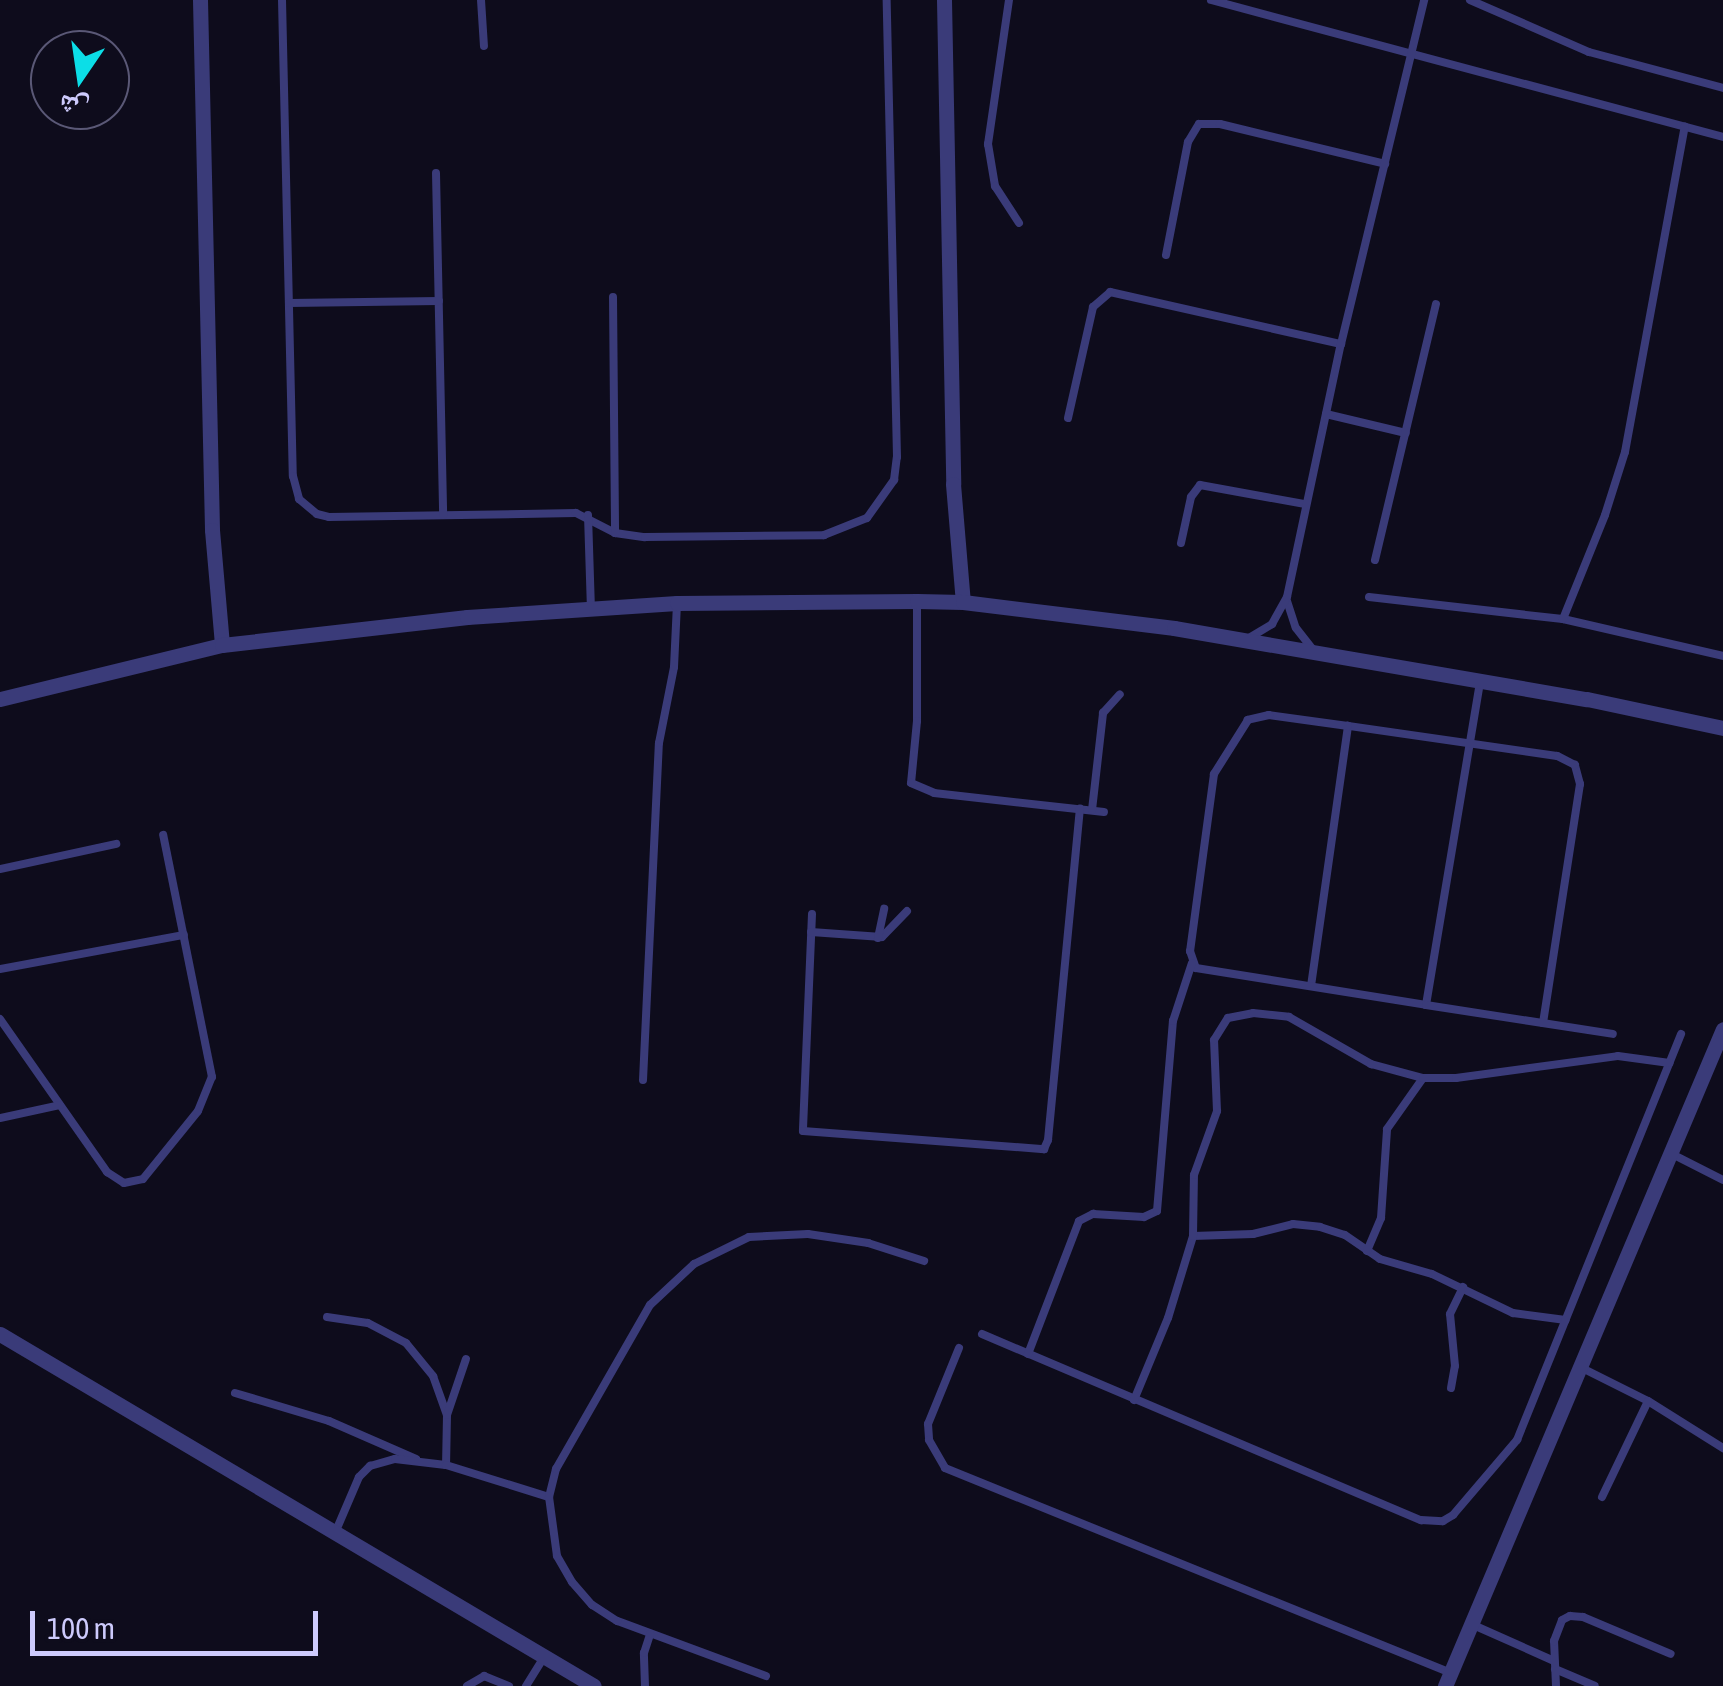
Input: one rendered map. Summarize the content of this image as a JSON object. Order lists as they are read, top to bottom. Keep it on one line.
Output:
{"scale_bar":"100 m","north":"bottom"}
